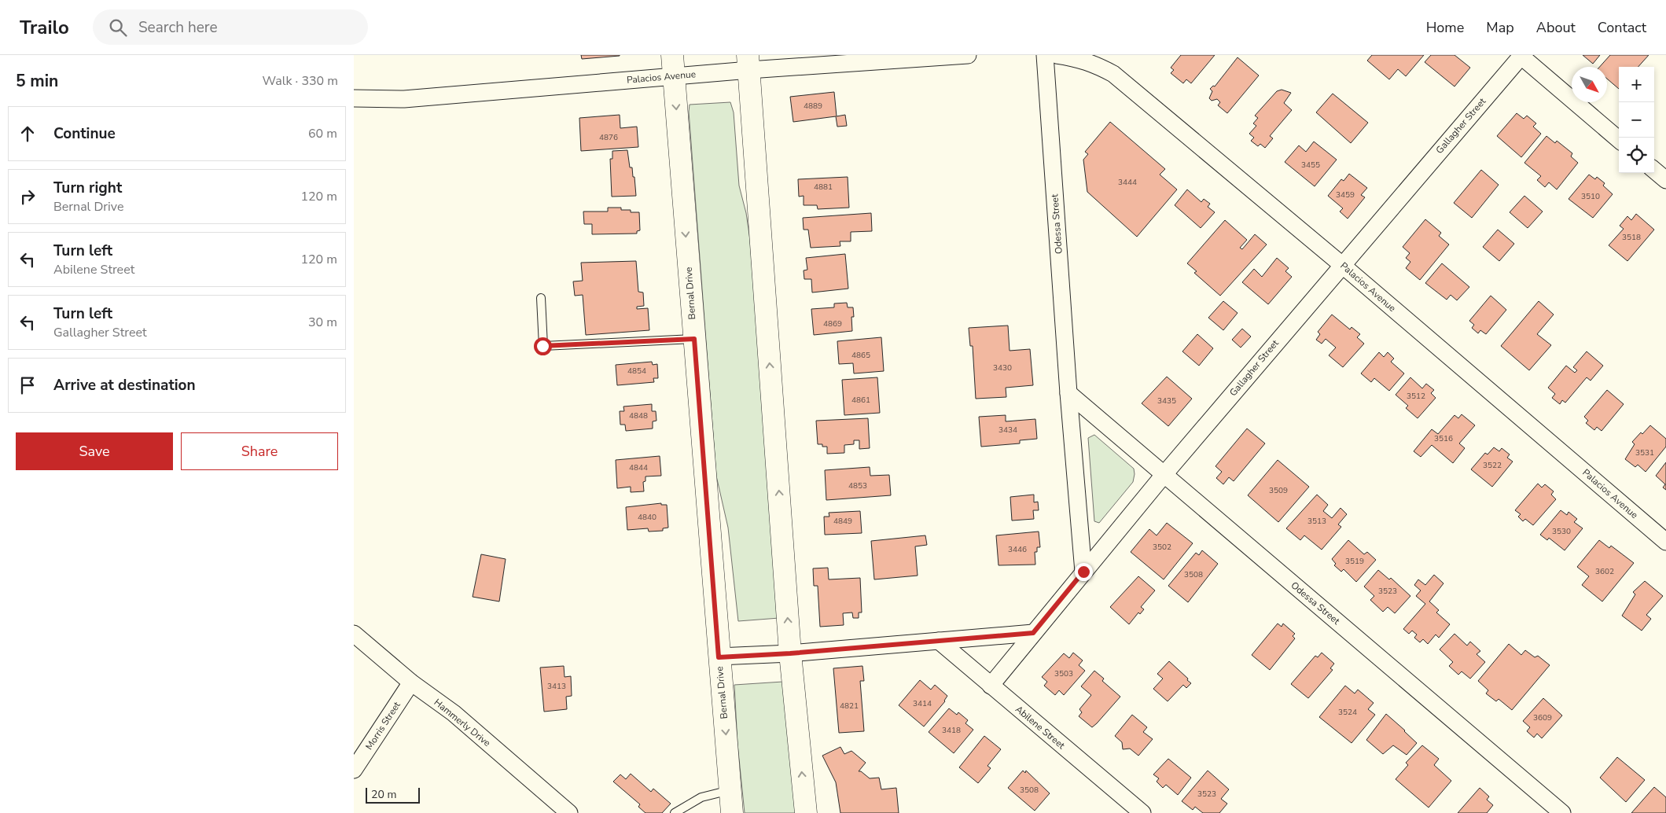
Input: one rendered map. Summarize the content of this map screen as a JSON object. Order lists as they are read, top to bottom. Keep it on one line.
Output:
{"streets":{"street":["Palacios Avenue","Gallagher Street","Odessa Street","Bernal Drive","Hammerly Drive","Morris Street","Abilene Street"]},"crossings":[["Palacios Avenue","Gallagher Street"],["Palacios Avenue","Bernal Drive"],["Gallagher Street","Odessa Street"],["Gallagher Street","Abilene Street"],["Hammerly Drive","Morris Street"]],"house_numbers":["4889","4876","3455","3444","4881","3459","3510","3518","4869","4865","3430","4854","3512","4861","3435","4848","3434","3516","3531","3522","4844","4853","3509","4840","4849","3513","3530","3502","3446","3519","3602","3508","3523","3503","3413","3414","4821","3524","3609","3418","3508","3523"],"scale_bar":"20 m","north":"bottom right","page":{"header":"Trailo","search":"Search here","nav":["Home","Map","About","Contact"],"heading":["5 min","Walk · 330 m"],"map_buttons":["+","−"],"list":[["Continue","60 m"],["Turn right","Bernal Drive","120 m"],["Turn left","Abilene Street","120 m"],["Turn left","Gallagher Street","30 m"],"Arrive at destination"],"buttons":["Save","Share"],"scale":"20 m"}}
